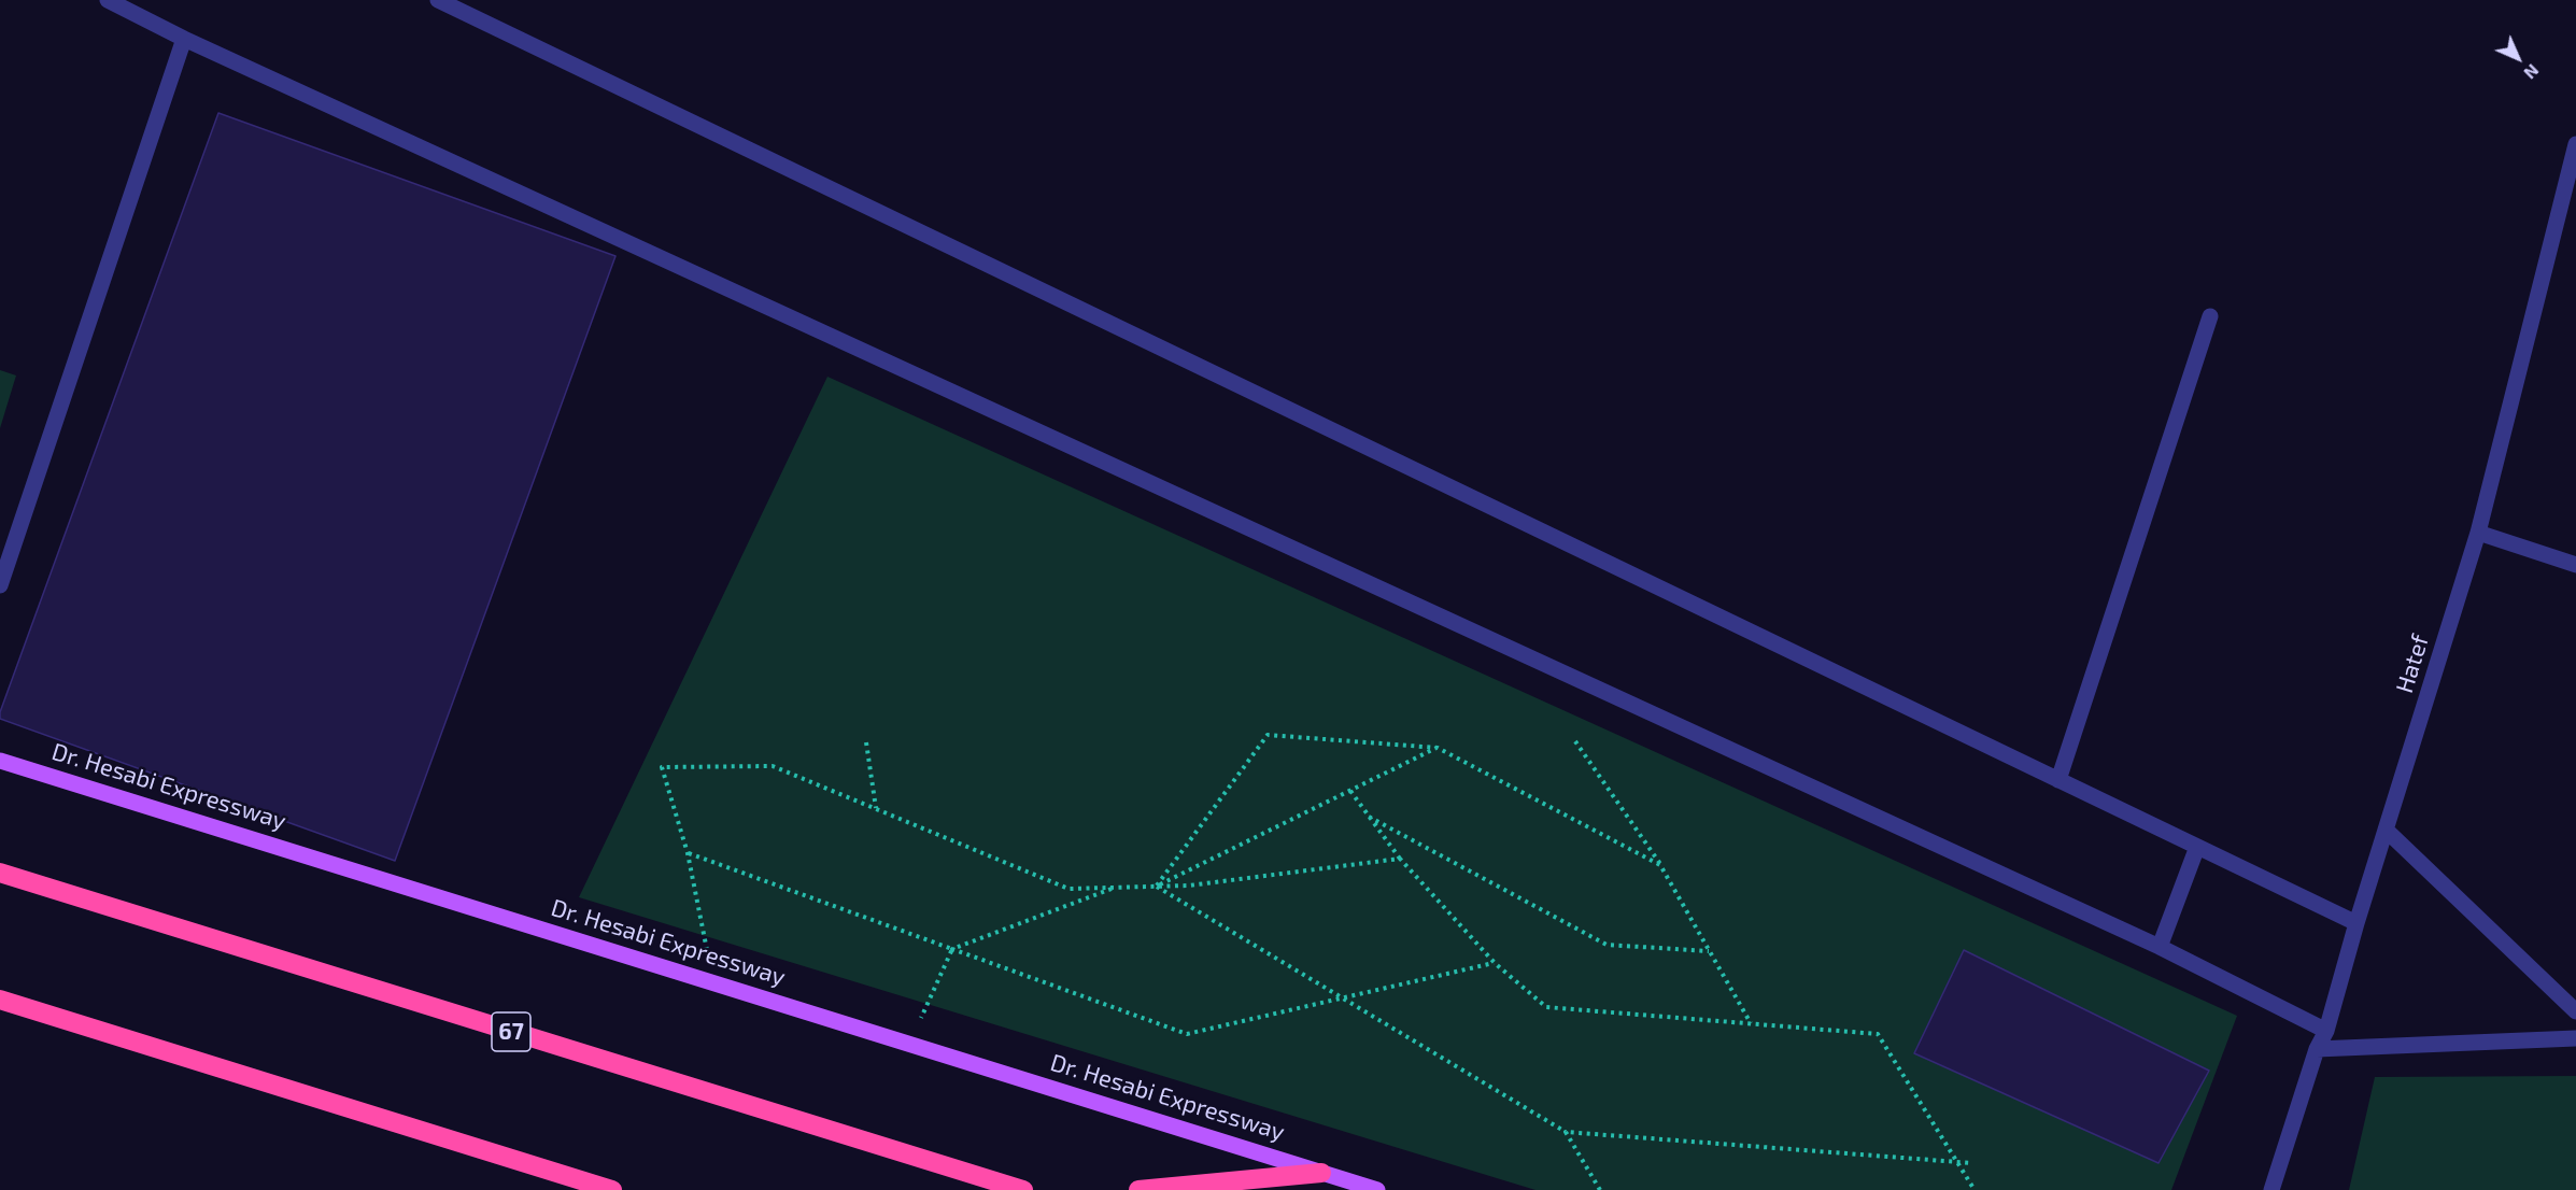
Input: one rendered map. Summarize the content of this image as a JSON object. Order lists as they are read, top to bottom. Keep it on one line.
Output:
{"streets":{"highway":["67"],"main road":["Dr. Hesabi Expressway"],"street":["Hatef"]},"north":"bottom right"}
